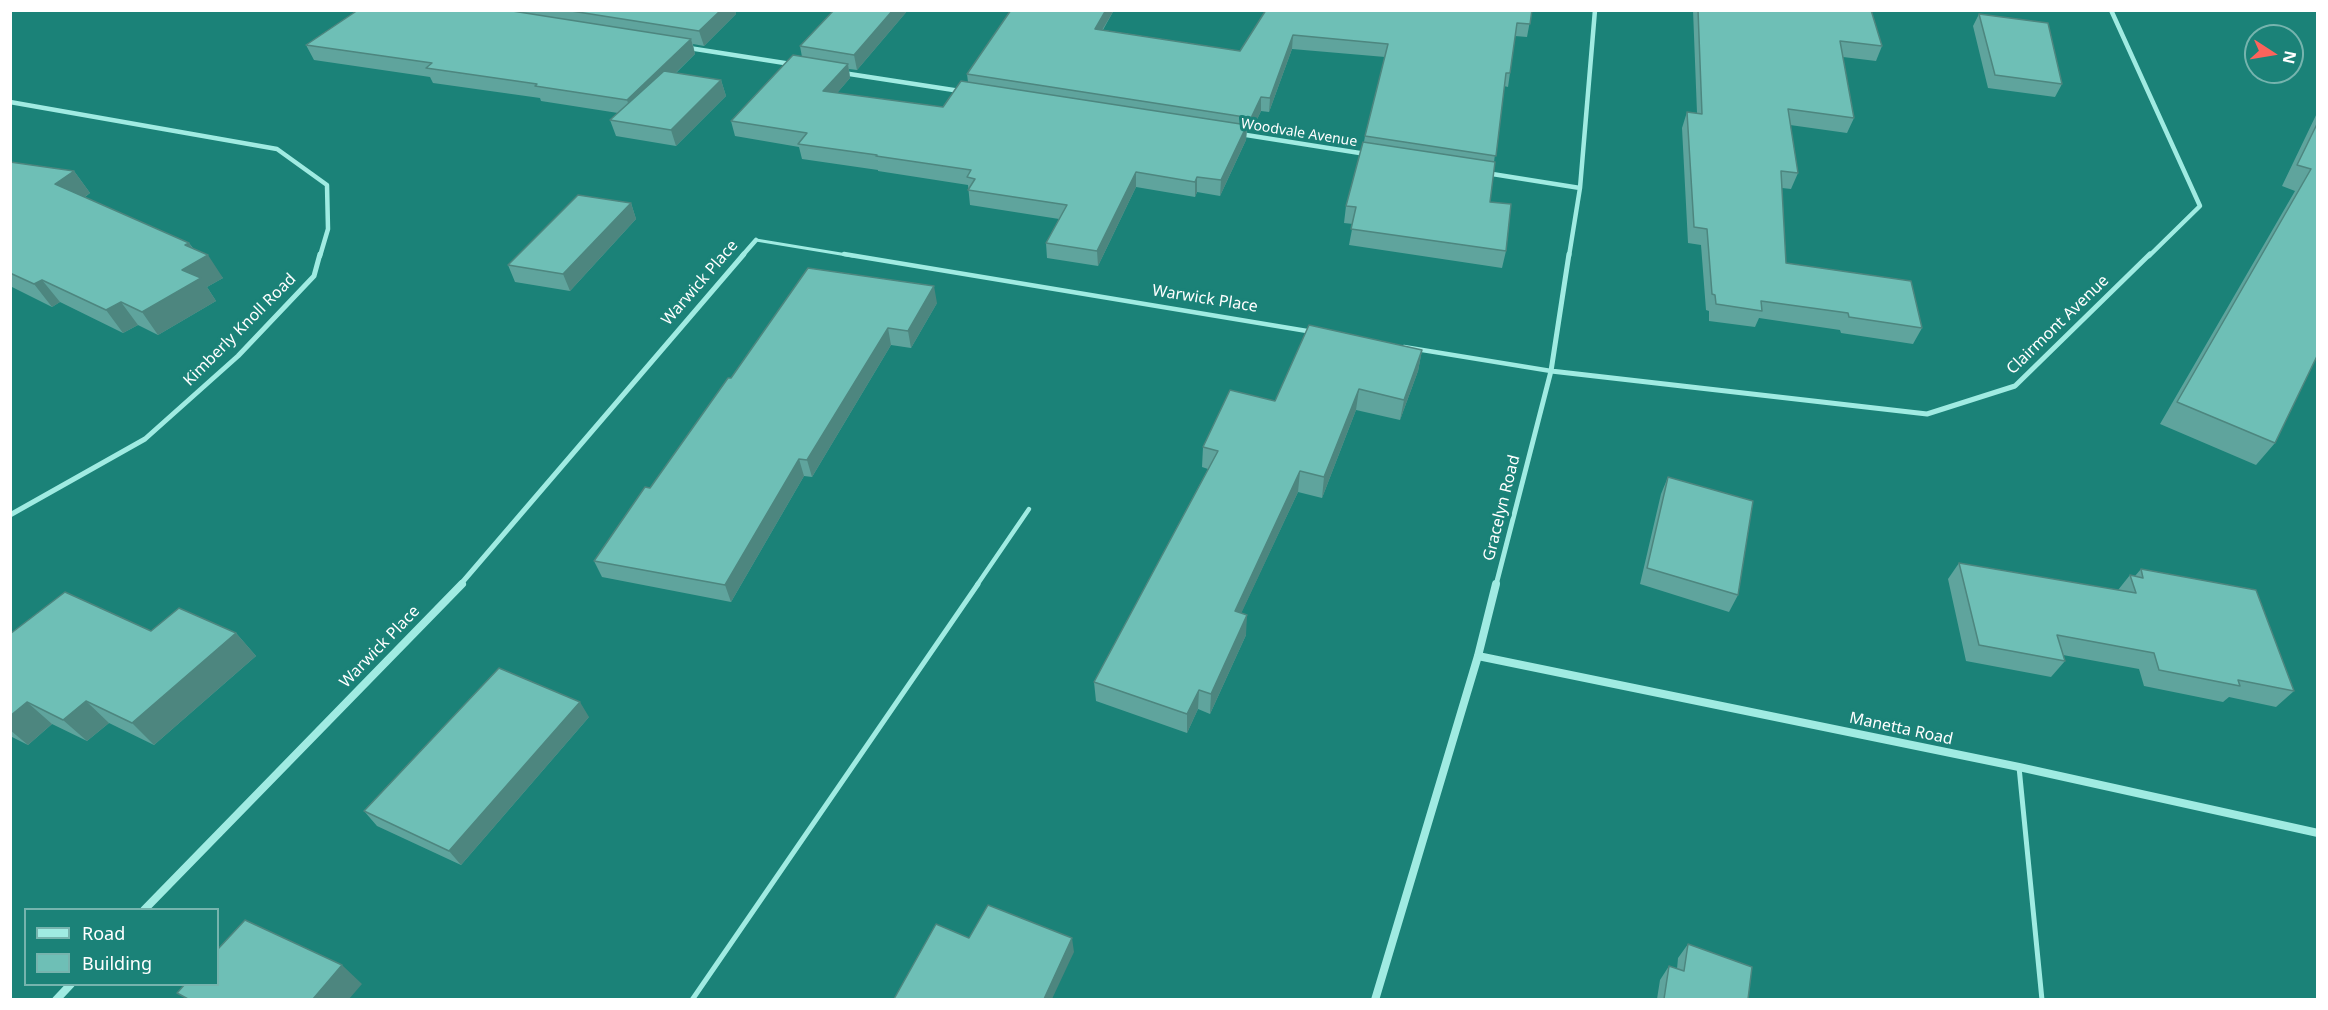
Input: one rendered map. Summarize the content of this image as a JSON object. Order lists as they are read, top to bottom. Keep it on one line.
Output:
{"streets":{"street":["Woodvale Avenue","Warwick Place","Clairmont Avenue","Kimberly Knoll Road","Gracelyn Road","Manetta Road"]},"crossings":[["Clairmont Avenue","Gracelyn Road"],["Gracelyn Road","Manetta Road"]],"legend":["Road","Building"],"north":"right"}
